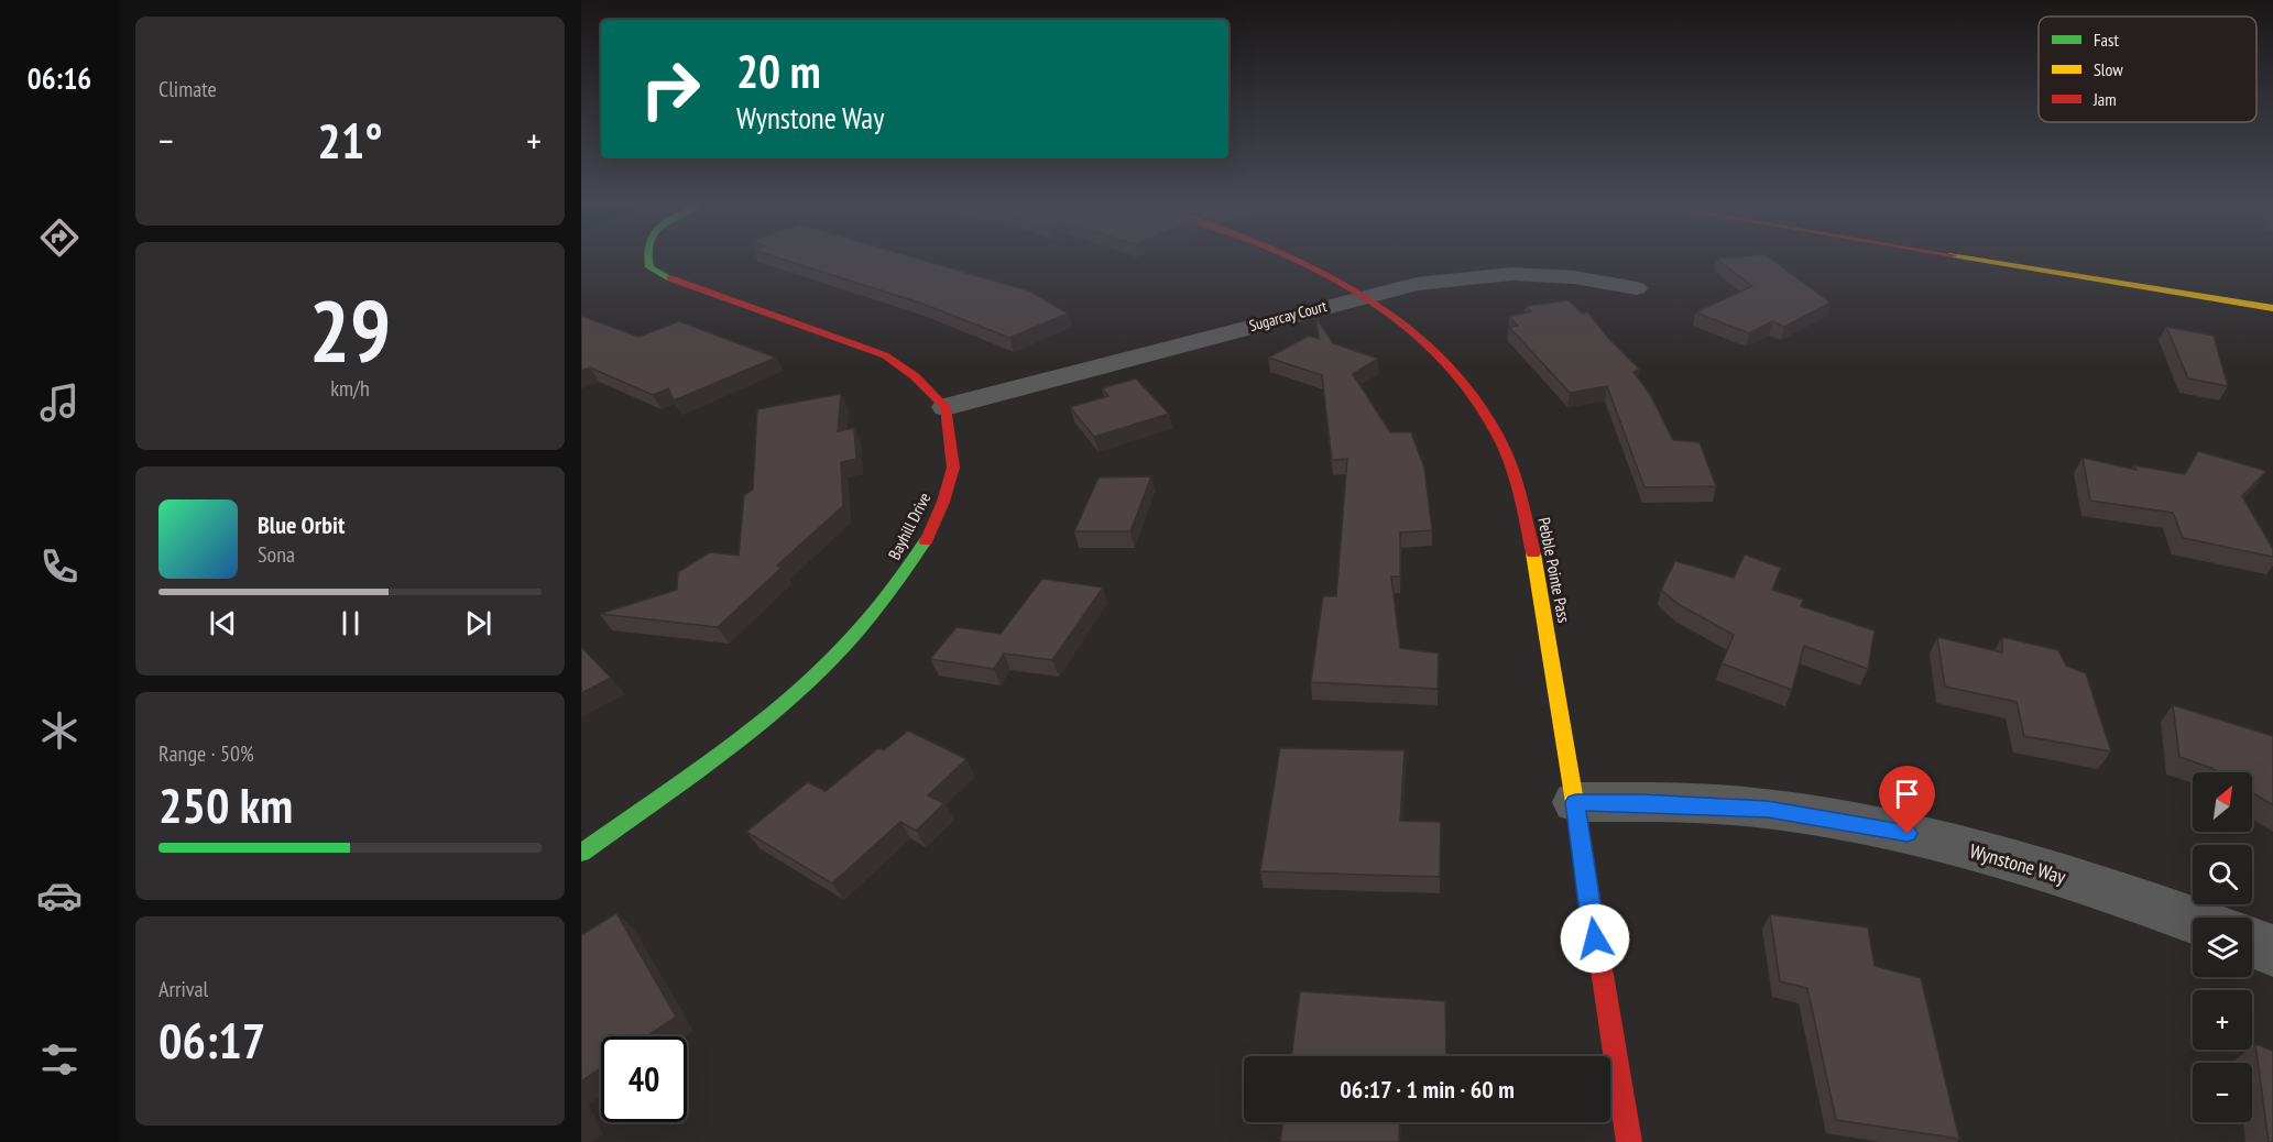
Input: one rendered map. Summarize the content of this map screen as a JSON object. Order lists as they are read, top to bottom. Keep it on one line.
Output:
{"streets":{"street":["Sugarcay Court","Bayhill Drive","Pebble Pointe Pass","Wynstone Way"]},"crossings":[["Sugarcay Court","Bayhill Drive"],["Sugarcay Court","Pebble Pointe Pass"],["Pebble Pointe Pass","Wynstone Way"]],"legend":["Fast","Slow","Jam"],"north":"top right","page":{"tabs":"06:16","tile":["Climate",["29","km/h"],["Range · 50%","250 km"],["Arrival","06:17"]],"turn":["20 m","Wynstone Way"],"heat":["−","21°","+"],"song":["Blue Orbit","Sona"],"map_buttons":["+","−"],"limit":"40","trip":"06:17 · 1 min · 60 m"}}
